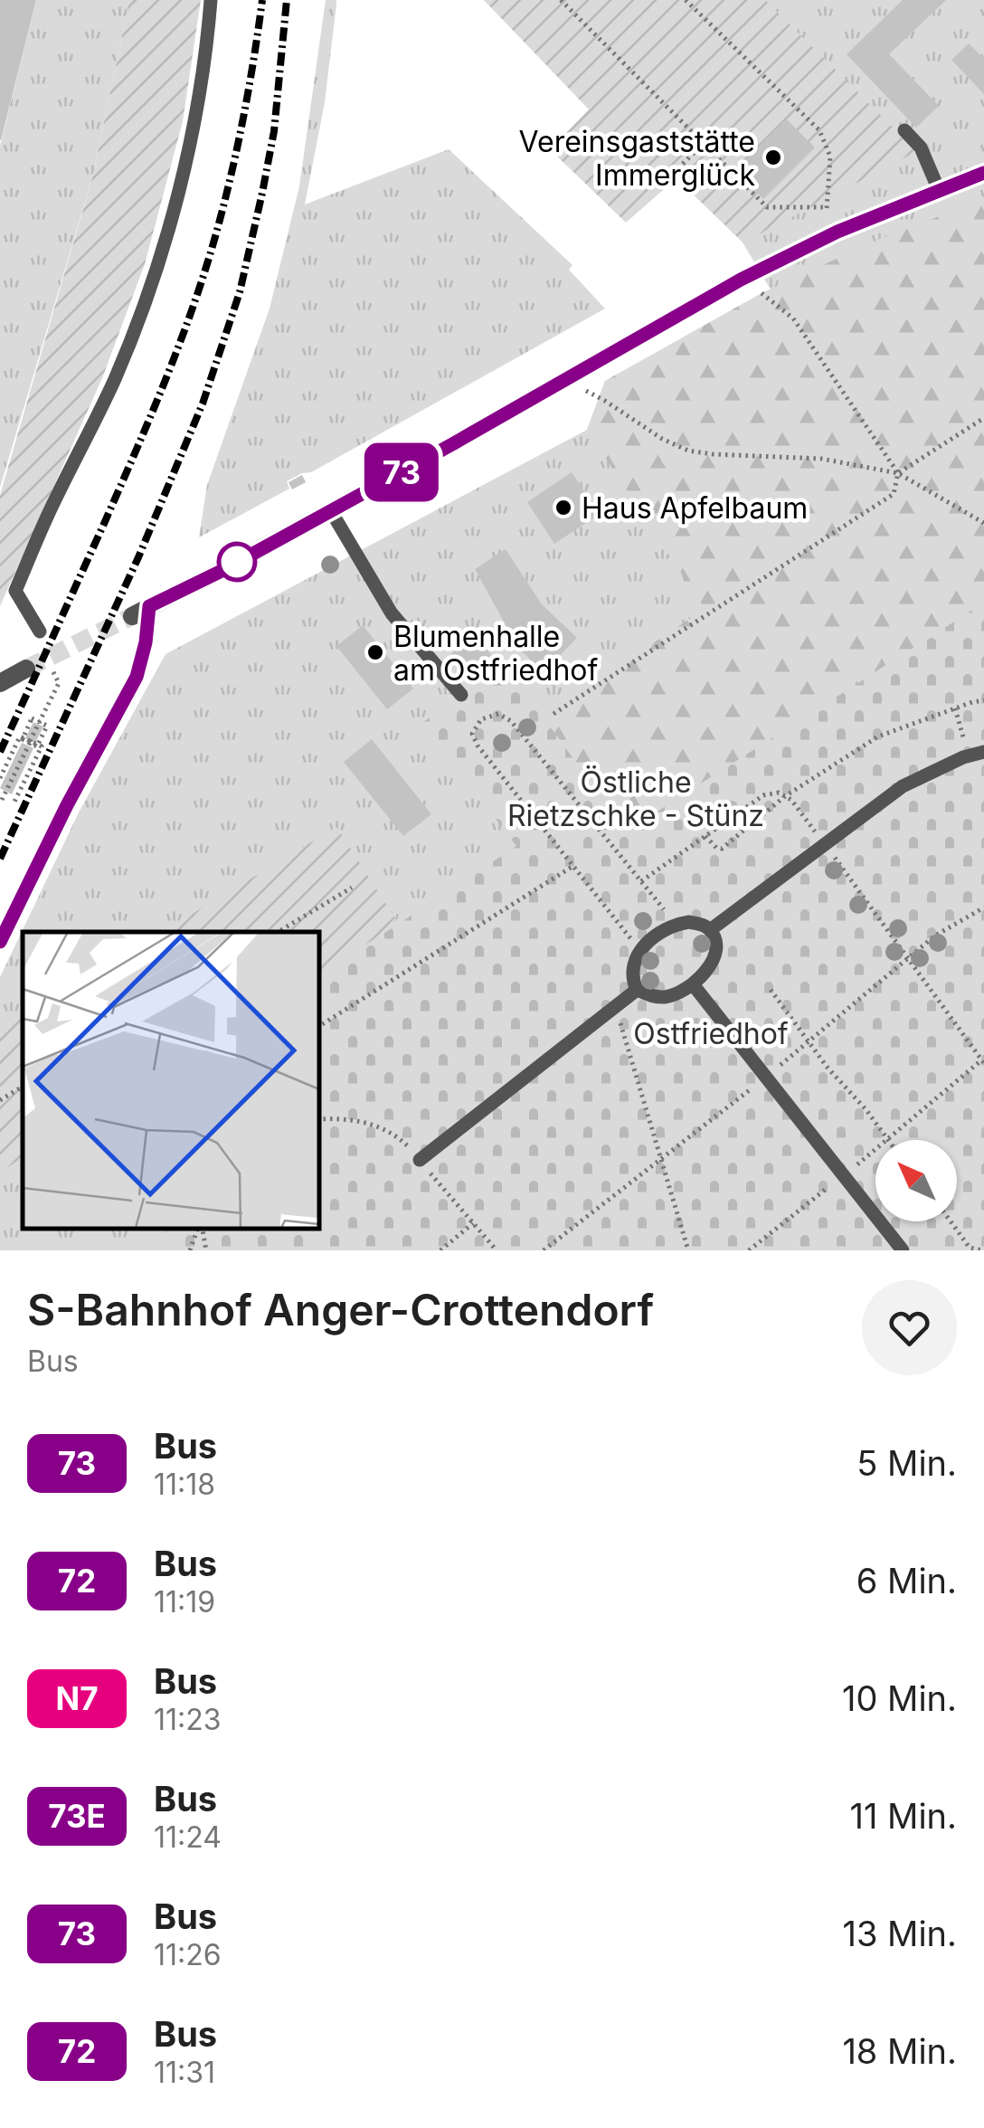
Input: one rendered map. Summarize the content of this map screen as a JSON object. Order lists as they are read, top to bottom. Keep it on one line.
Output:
{"parks":["Östliche Rietzschke - Stünz","Ostfriedhof"],"places":["Vereinsgaststätte Immerglück","Haus Apfelbaum","Blumenhalle am Ostfriedhof"],"lines":["bus line 73"],"north":"top left","page":{"on_map":"73","heading":["S-Bahnhof Anger-Crottendorf","Bus"],"list":[{"mark":"73","name":"Bus","note":"11:18","value":"5 Min."},{"mark":"72","name":"Bus","note":"11:19","value":"6 Min."},{"mark":"N7","name":"Bus","note":"11:23","value":"10 Min."},{"mark":"73E","name":"Bus","note":"11:24","value":"11 Min."},{"mark":"73","name":"Bus","note":"11:26","value":"13 Min."},{"mark":"72","name":"Bus","note":"11:31","value":"18 Min."}]}}
